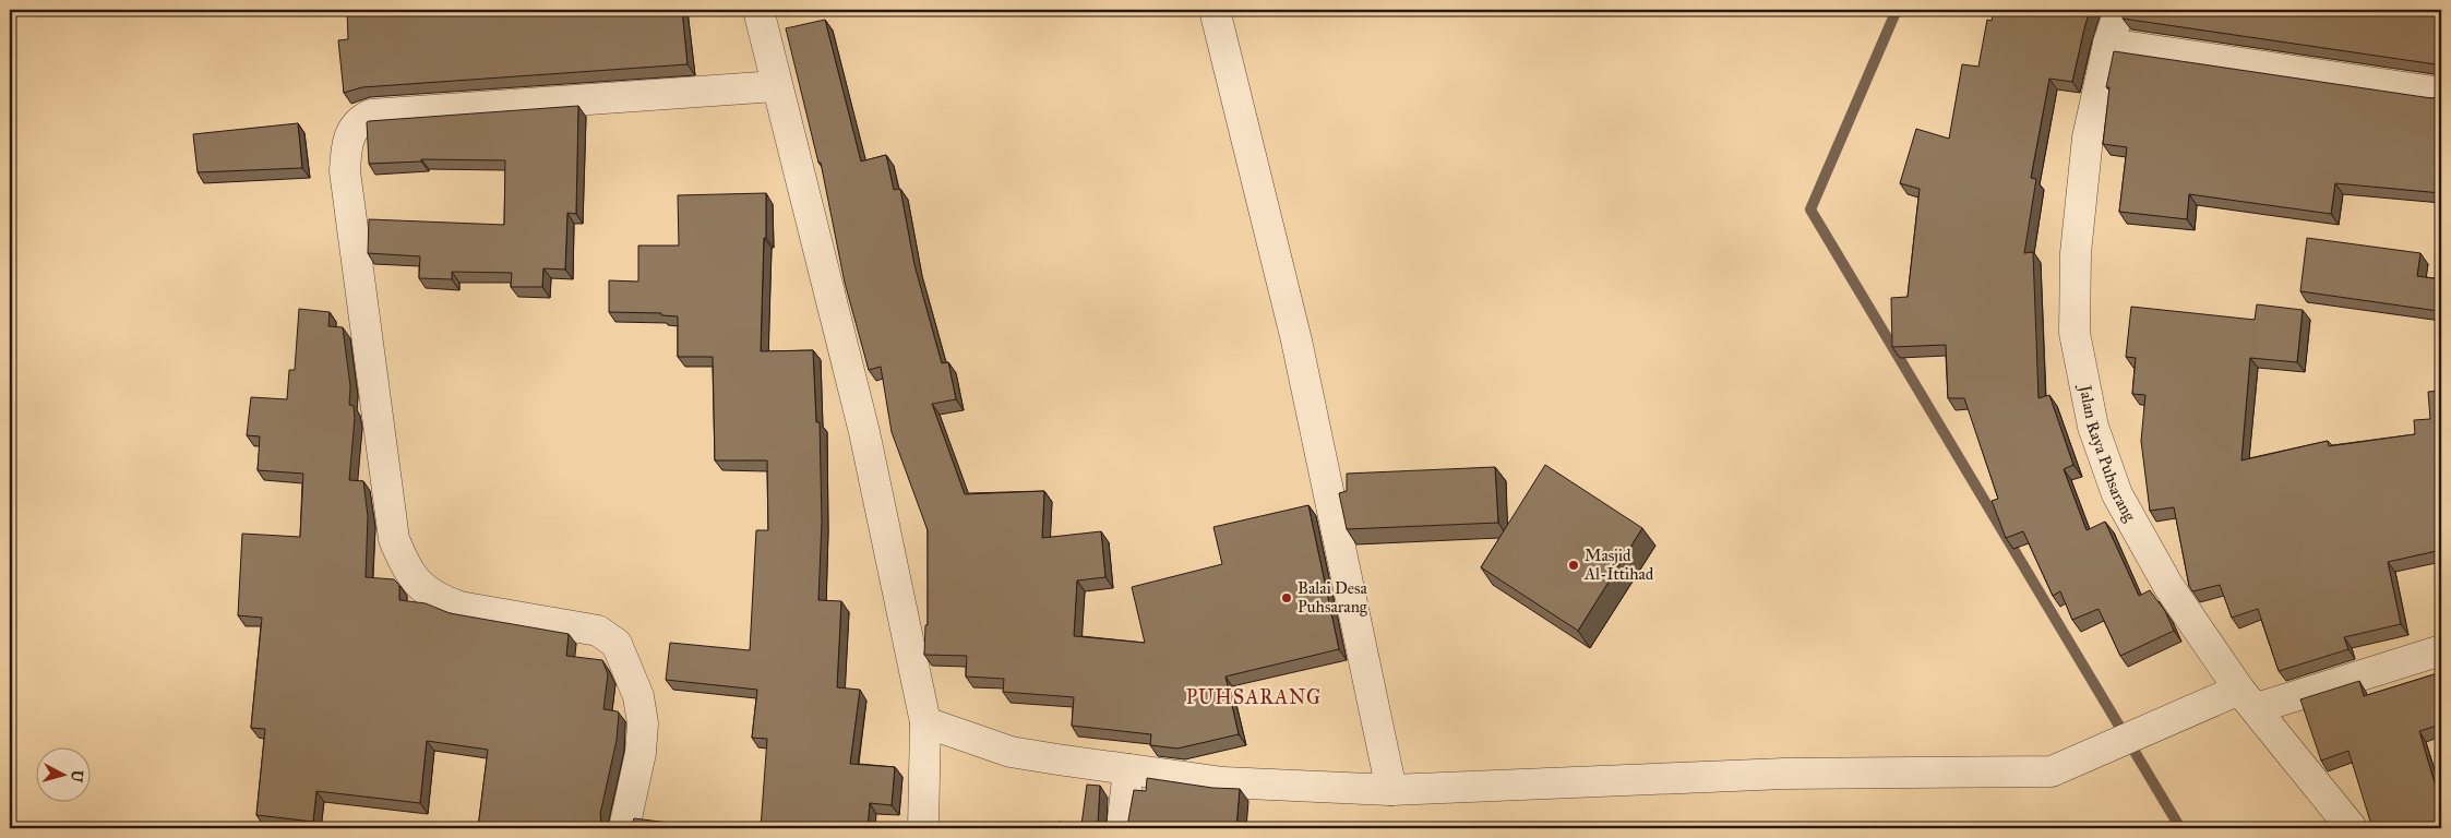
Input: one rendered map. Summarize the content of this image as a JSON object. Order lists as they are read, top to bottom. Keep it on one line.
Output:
{"streets":{"street":["Jalan Raya Puhsarang"]},"districts":["PUHSARANG"],"places":["Masjid Al-Ittihad","Balai Desa Puhsarang"],"north":"right"}
